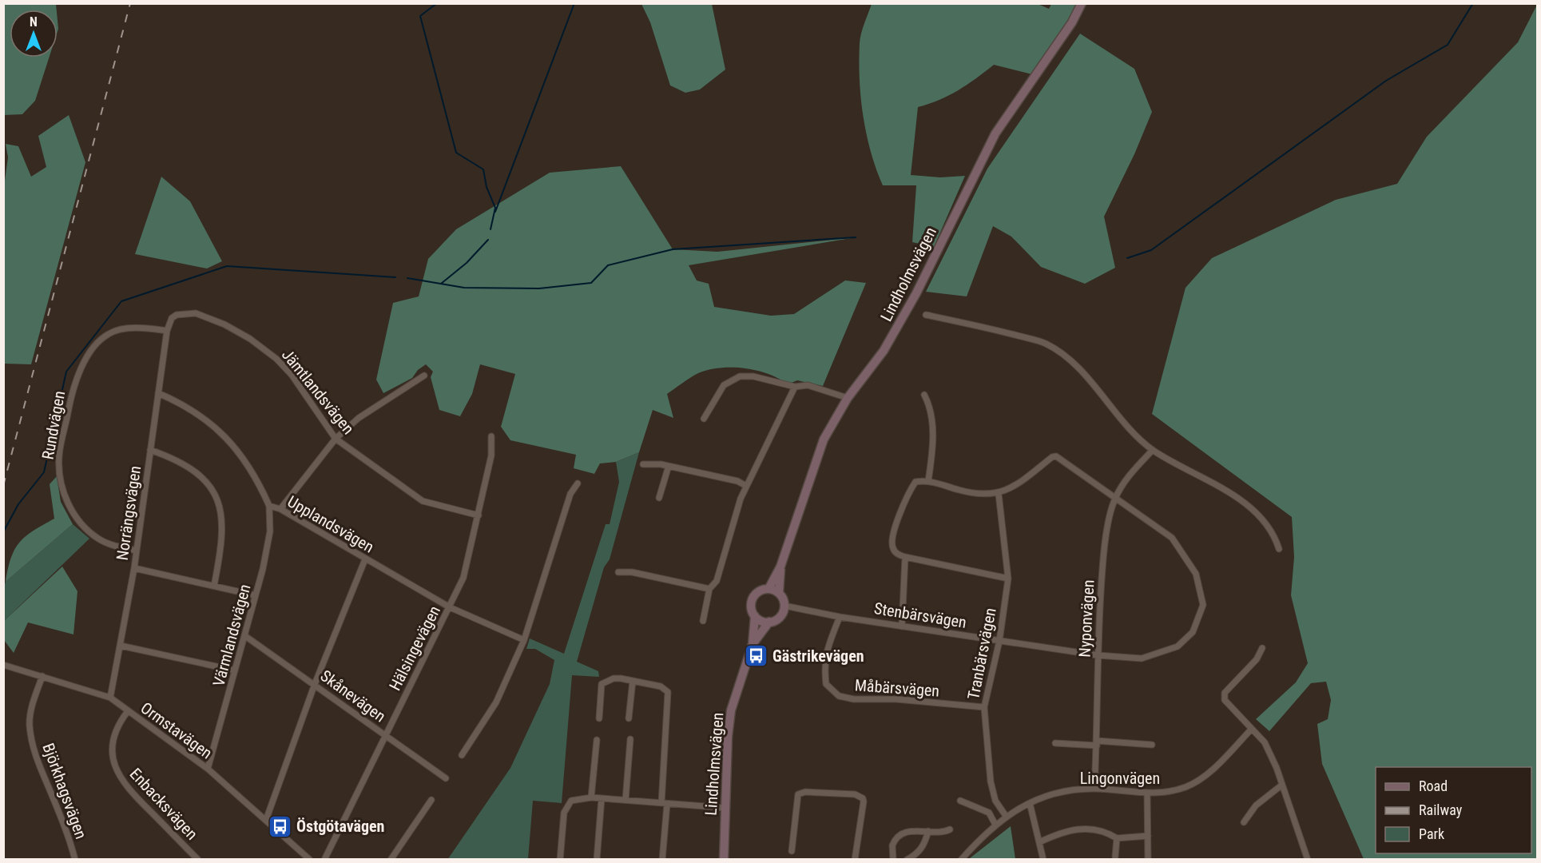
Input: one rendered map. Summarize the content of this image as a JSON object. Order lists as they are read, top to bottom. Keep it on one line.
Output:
{"streets":{"main road":["Lindholmsvägen"],"street":["Jämtlandsvägen","Rundvägen","Norrängsvägen","Upplandsvägen","Stenbärsvägen","Nyponvägen","Värmlandsvägen","Hälsingevägen","Tranbärsvägen","Måbärsvägen","Skånevägen","Ormstavägen","Lingonvägen","Björkhagsvägen","Enbacksvägen"]},"crossings":[["Lindholmsvägen","Stenbärsvägen"],["Jämtlandsvägen","Rundvägen"],["Jämtlandsvägen","Norrängsvägen"],["Jämtlandsvägen","Hälsingevägen"],["Rundvägen","Norrängsvägen"],["Norrängsvägen","Upplandsvägen"],["Norrängsvägen","Ormstavägen"],["Upplandsvägen","Värmlandsvägen"],["Upplandsvägen","Hälsingevägen"],["Stenbärsvägen","Nyponvägen"],["Stenbärsvägen","Tranbärsvägen"],["Stenbärsvägen","Måbärsvägen"],["Nyponvägen","Lingonvägen"],["Värmlandsvägen","Skånevägen"],["Värmlandsvägen","Ormstavägen"],["Hälsingevägen","Skånevägen"],["Tranbärsvägen","Måbärsvägen"],["Tranbärsvägen","Lingonvägen"],["Ormstavägen","Björkhagsvägen"],["Ormstavägen","Enbacksvägen"]],"places":{"bus stop":["Gästrikevägen","Östgötavägen"]},"legend":["Road","Railway","Park"],"north":"top"}
